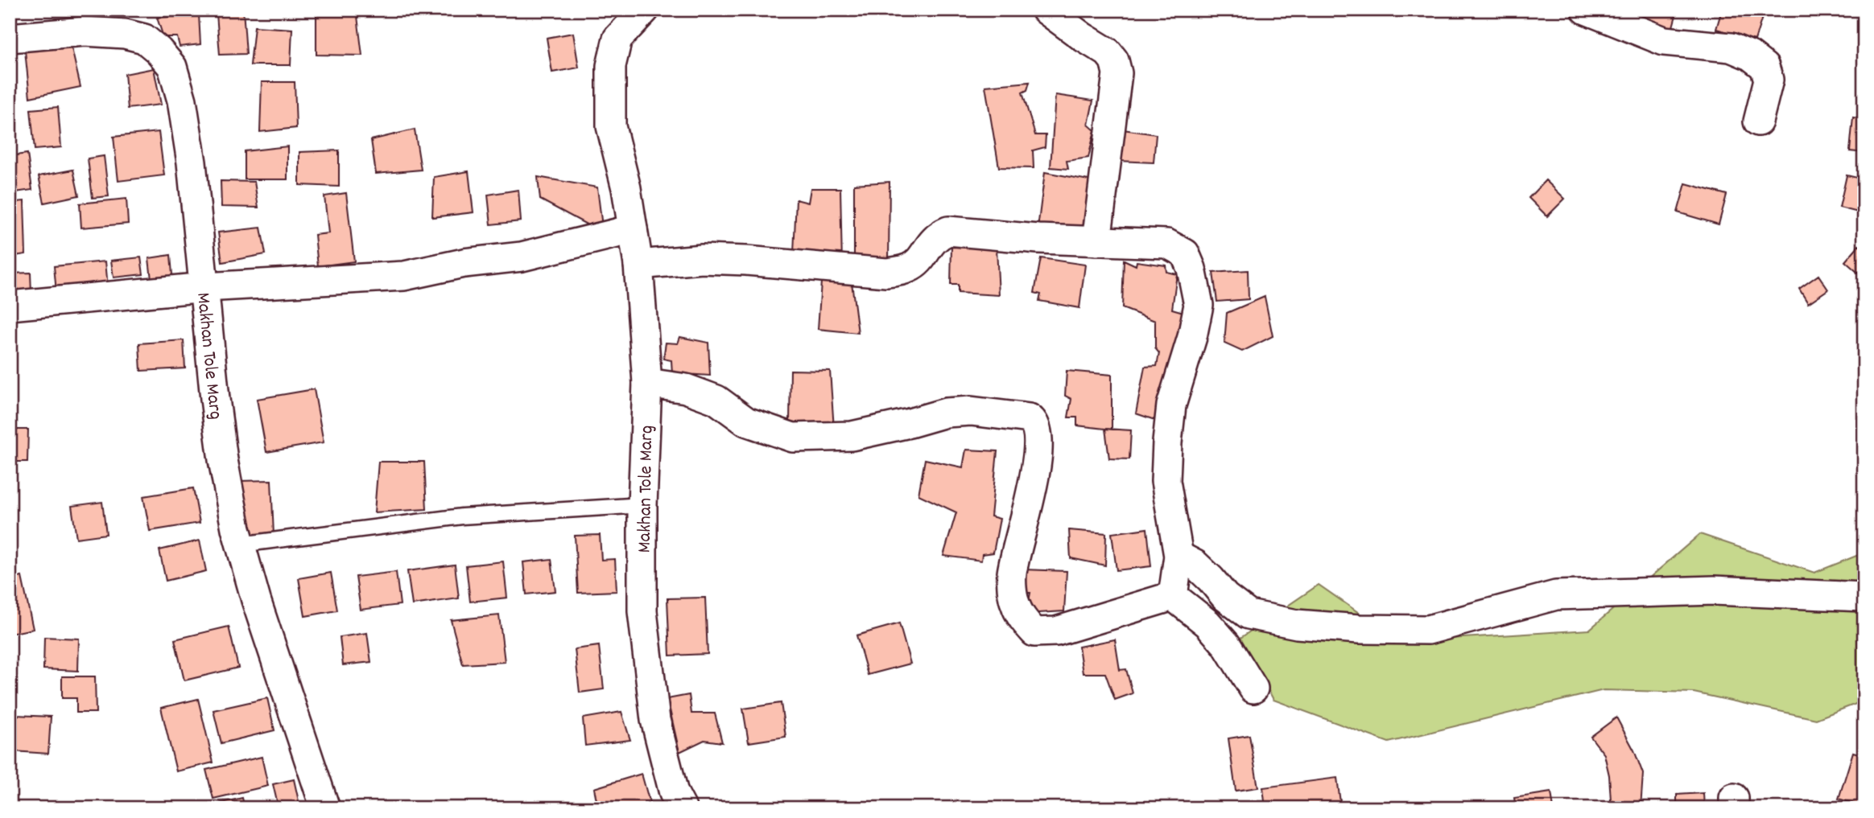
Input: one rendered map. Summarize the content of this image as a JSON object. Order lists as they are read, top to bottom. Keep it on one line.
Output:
{"streets":{"street":["Makhan Tole Marg"]}}
